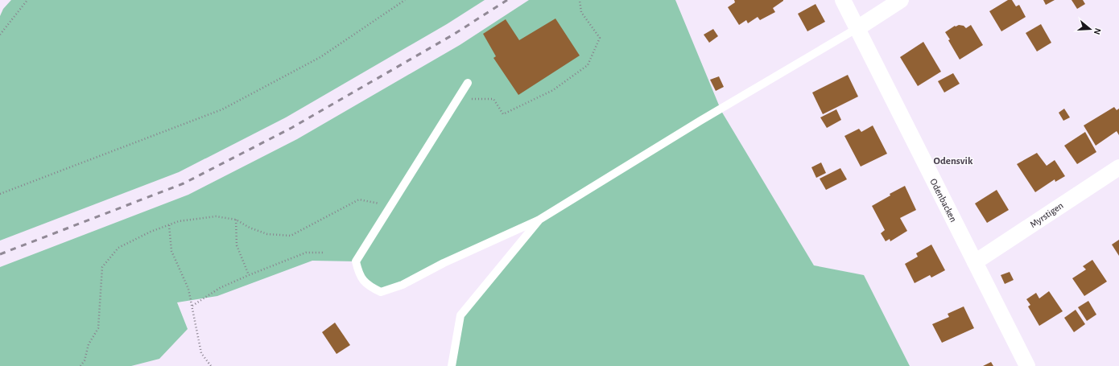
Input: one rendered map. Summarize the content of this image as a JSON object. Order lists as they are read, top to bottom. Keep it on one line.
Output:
{"streets":{"street":["Odenbacken","Myrstigen"]},"crossings":[["Odenbacken","Myrstigen"]],"districts":["Odensvik"],"north":"right"}
